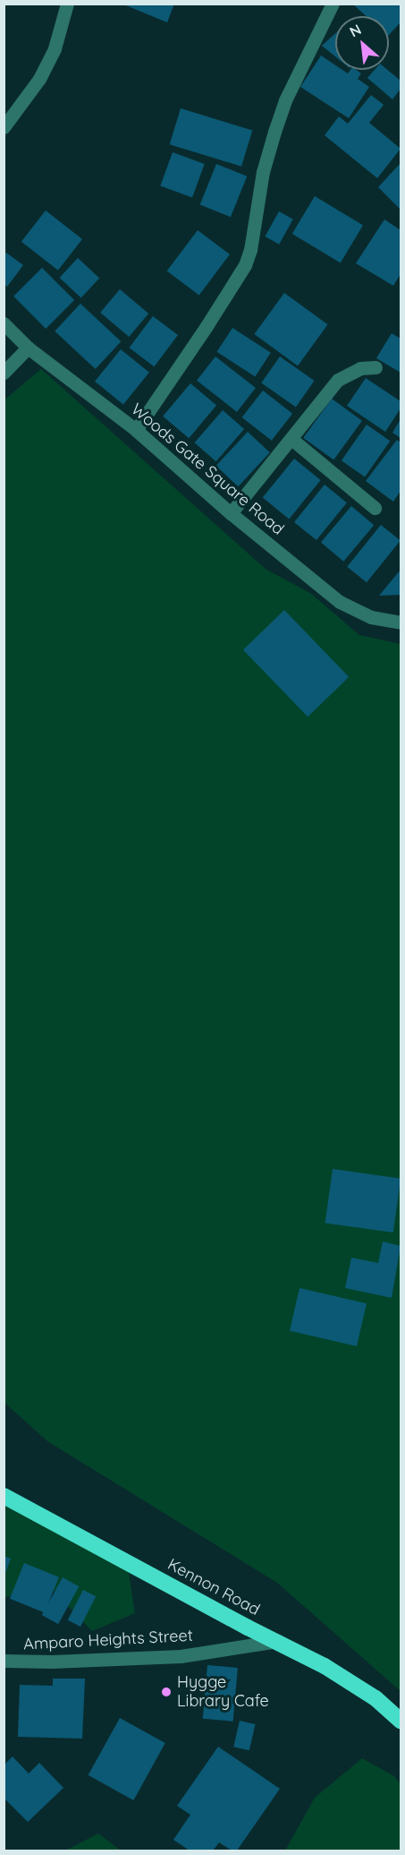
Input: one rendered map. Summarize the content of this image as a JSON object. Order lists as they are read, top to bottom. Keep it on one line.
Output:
{"streets":{"highway":["Kennon Road"],"street":["Woods Gate Square Road","Amparo Heights Street"]},"crossings":[["Kennon Road","Amparo Heights Street"]],"places":["Hygge Library Cafe"],"north":"top left"}
